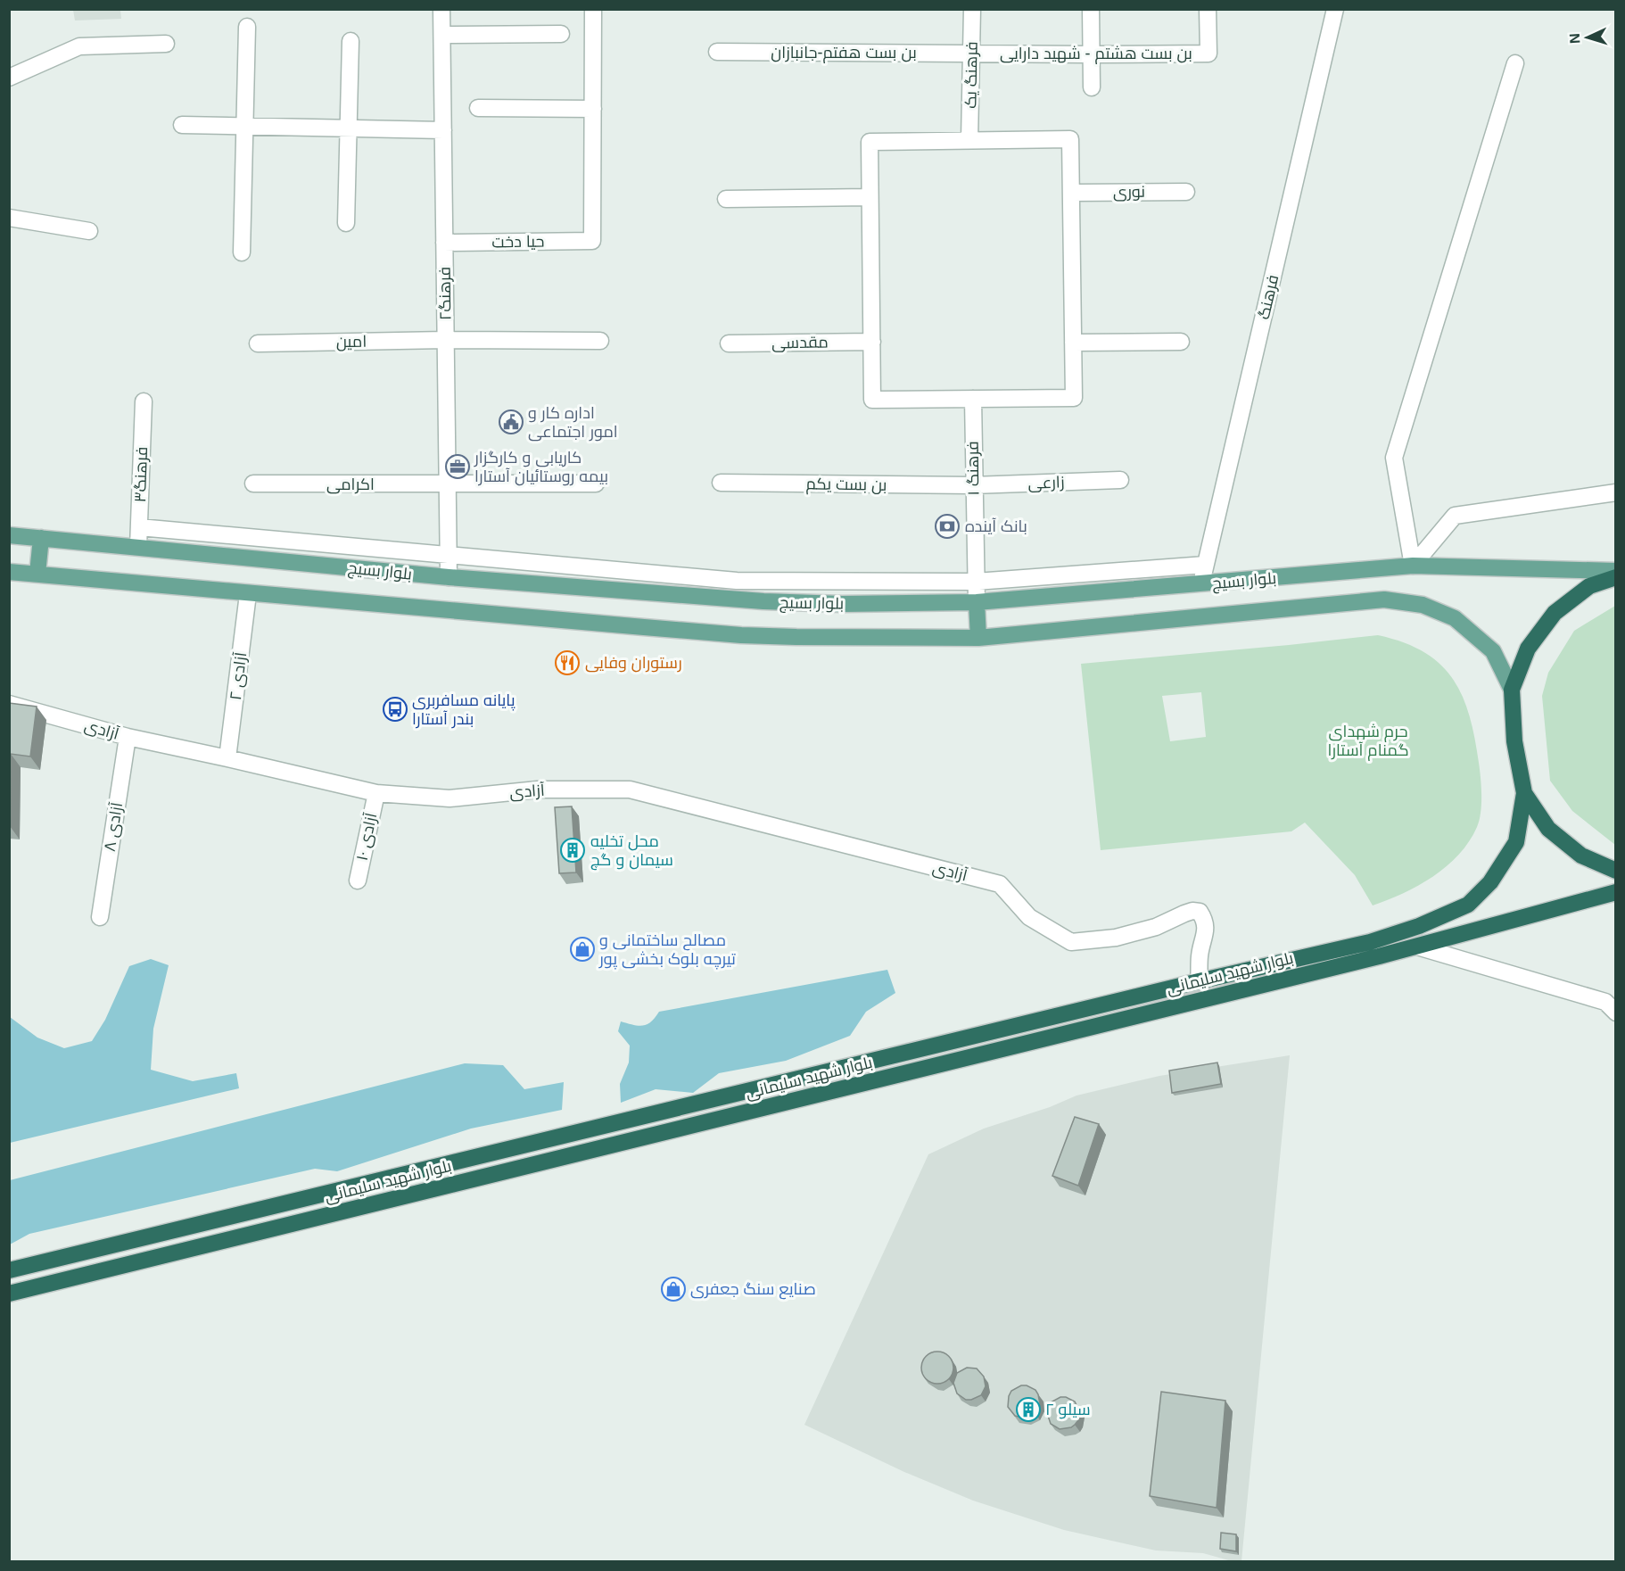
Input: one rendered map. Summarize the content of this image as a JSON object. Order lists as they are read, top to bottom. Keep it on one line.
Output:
{"streets":{"highway":["بلوار شهید سلیمانی"],"main road":["بلوار بسیج"],"street":["بن بست هفتم-جانبازان","بن بست هشتم - شهید دارایی","فرهنگ یک","نوری","حیا دخت","فرهنگ۲","فرهنگ","امین","مقدسی","فرهنگ ۱","فرهنگ۳","زارعی","اکرامی","بن بست یکم","آزادی ۲","آزادی","آزادی ۸","آزادی ۱۰"]},"crossings":[["بن بست هفتم-جانبازان","بن بست هشتم - شهید دارایی"],["بن بست هفتم-جانبازان","فرهنگ یک"],["بن بست هشتم - شهید دارایی","فرهنگ یک"],["حیا دخت","فرهنگ۲"],["فرهنگ۲","امین"],["فرهنگ۲","اکرامی"],["فرهنگ۲","بلوار بسیج"],["فرهنگ","بلوار بسیج"],["فرهنگ ۱","زارعی"],["فرهنگ ۱","بن بست یکم"],["فرهنگ ۱","بلوار بسیج"],["فرهنگ۳","بلوار بسیج"],["زارعی","بن بست یکم"],["بلوار بسیج","آزادی ۲"],["آزادی ۲","آزادی"],["آزادی","آزادی ۸"],["آزادی","آزادی ۱۰"],["آزادی","بلوار شهید سلیمانی"]],"parks":["حرم شهدای گمنام آستارا"],"places":{"public building":["اداره کار و امور اجتماعی"],"office":["کاریابی و کارگزار بیمه روستائیان آستارا"],"bank":["بانک آینده"],"restaurant":["رستوران وفایی"],"bus stop":["پایانه مسافربری بندر آستارا"],"building":["محل تخلیه سیمان و گچ","سیلو ۲"],"shop":["مصالح ساختمانی و تیرچه بلوک بخشی پور","صنایع سنگ جعفری"]},"north":"left"}
